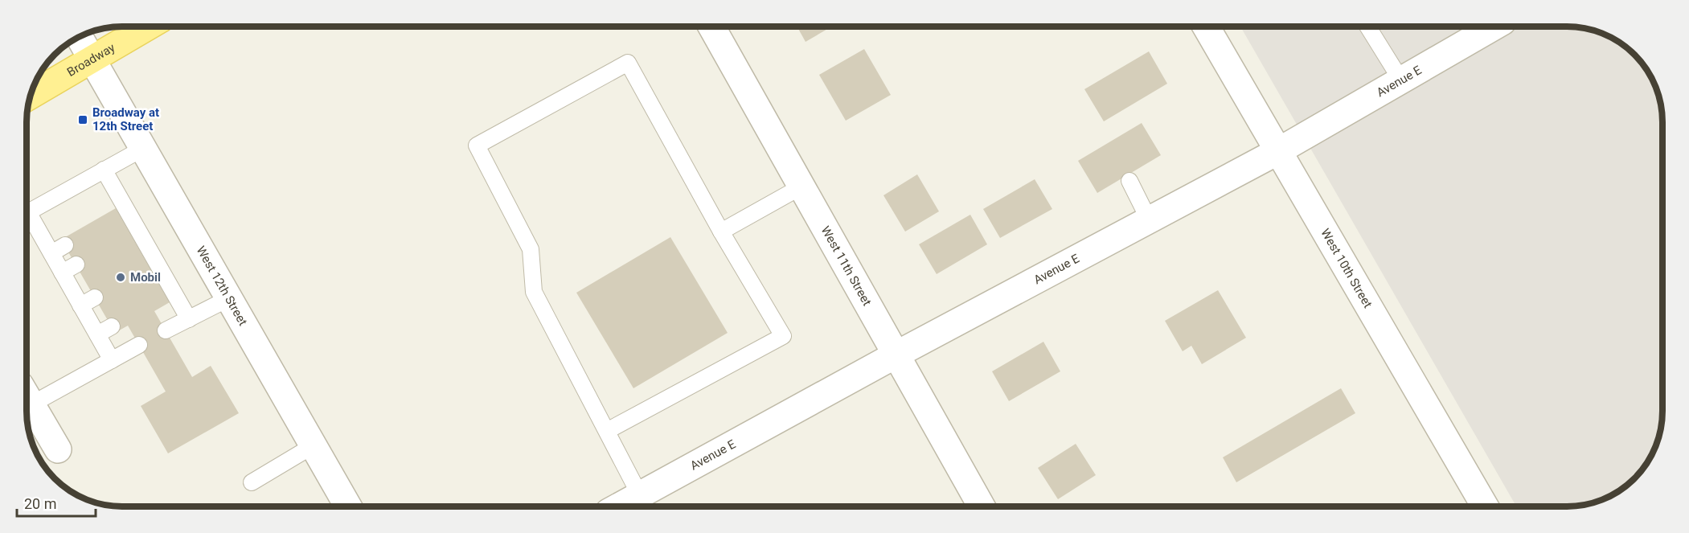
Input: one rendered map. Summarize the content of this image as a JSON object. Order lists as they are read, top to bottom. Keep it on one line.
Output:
{"streets":{"main road":["Broadway"],"street":["Avenue E","West 11th Street","West 10th Street","West 12th Street"]},"crossings":[["Broadway","West 12th Street"],["Avenue E","West 11th Street"],["Avenue E","West 10th Street"]],"places":{"transit":["Broadway at 12th Street"],"other":["Mobil"]},"scale_bar":"20 m"}
